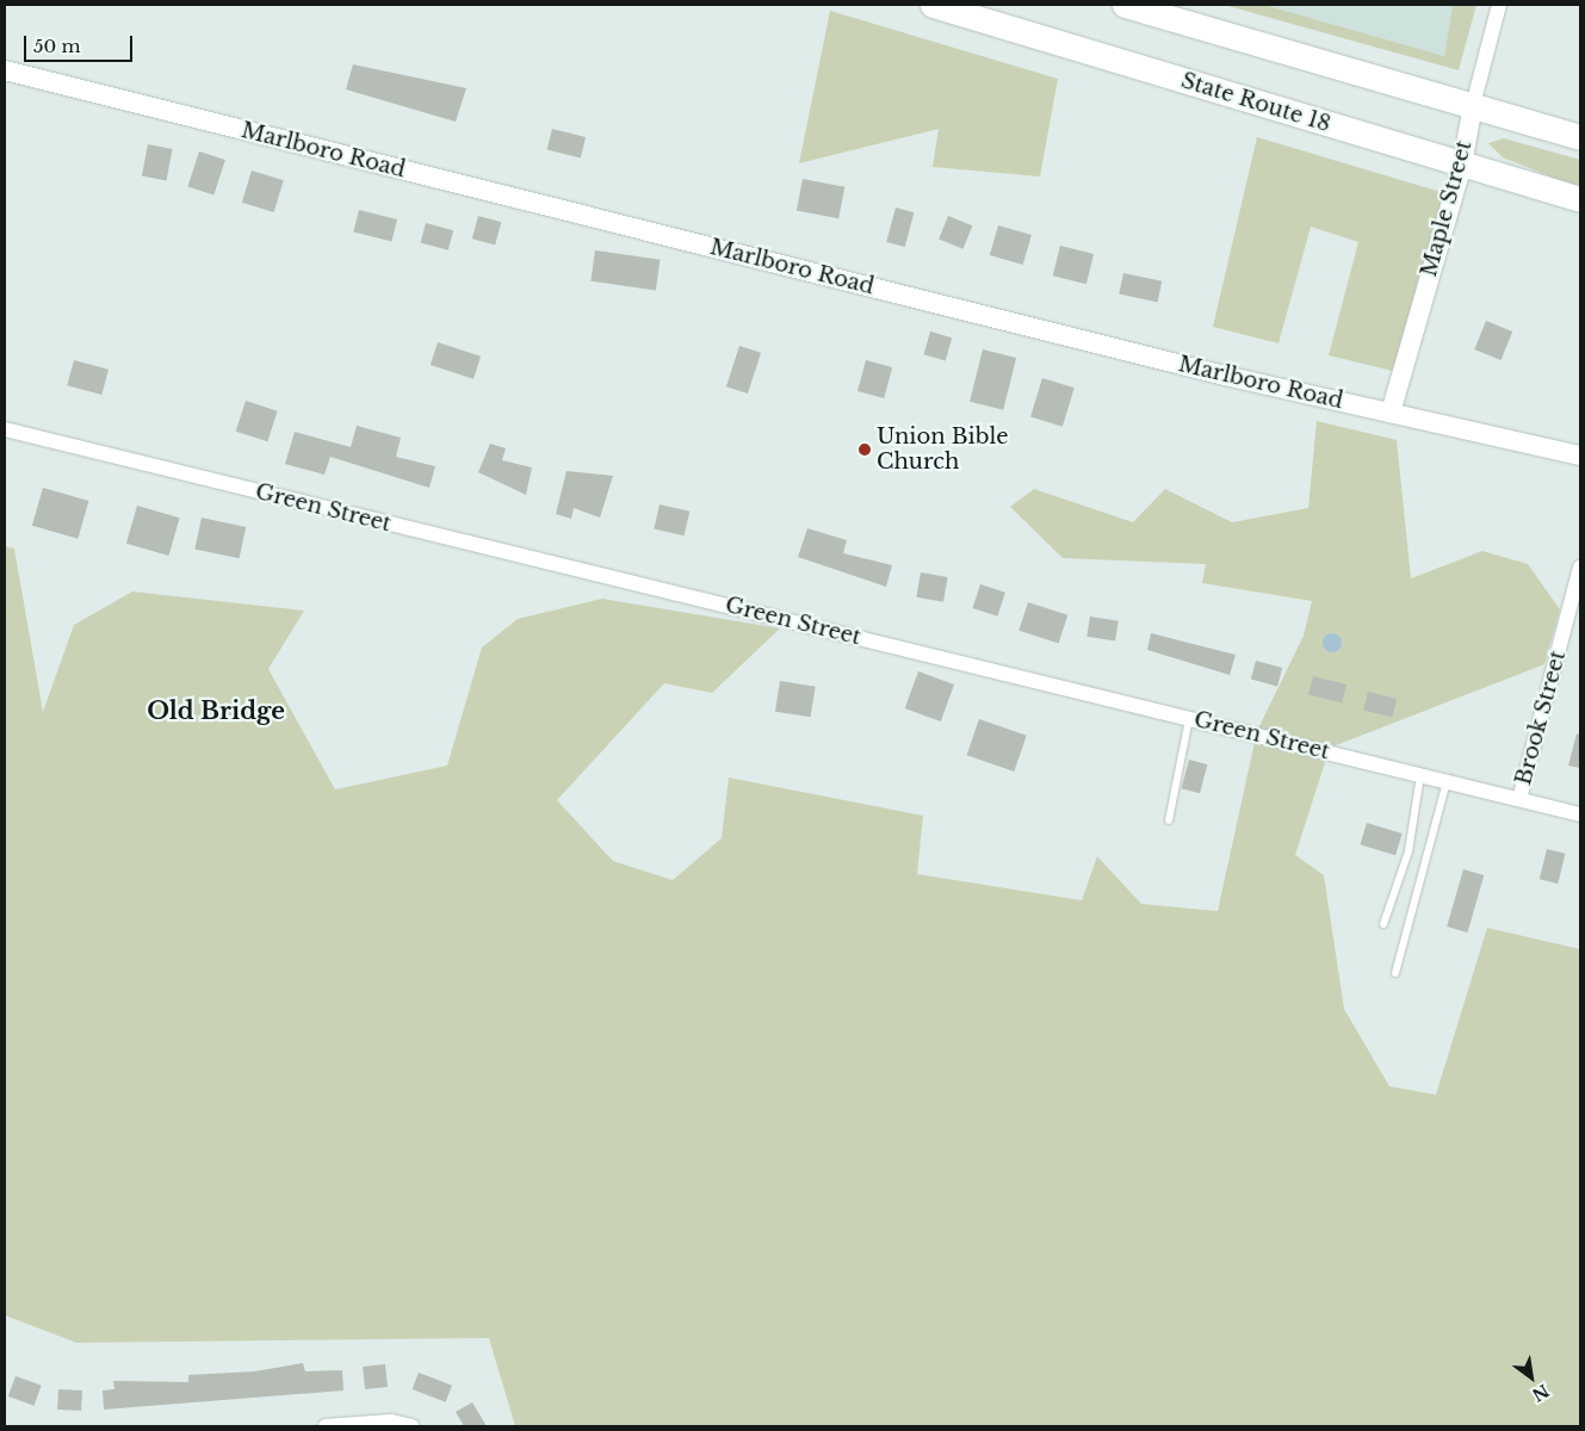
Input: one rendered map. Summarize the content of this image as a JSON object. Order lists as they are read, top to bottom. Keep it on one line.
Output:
{"streets":{"highway":["State Route 18"],"street":["Marlboro Road","Maple Street","Green Street","Brook Street"]},"crossings":[["State Route 18","Maple Street"],["Marlboro Road","Maple Street"],["Green Street","Brook Street"]],"districts":["Old Bridge"],"places":["Union Bible Church"],"scale_bar":"50 m","north":"bottom right"}
